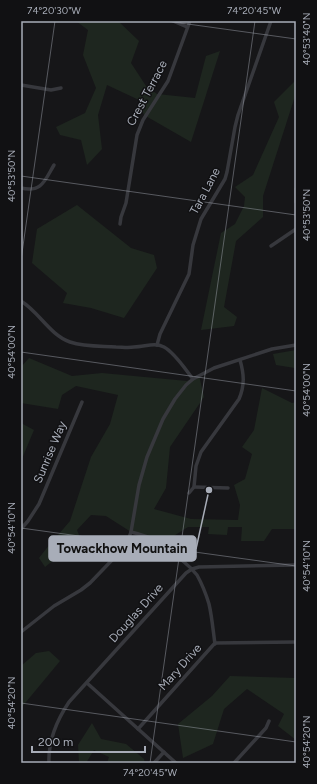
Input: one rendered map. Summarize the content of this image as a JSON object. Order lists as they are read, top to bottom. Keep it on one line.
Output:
{"streets":{"street":["Crest Terrace","Tara Lane","Sunrise Way","Douglas Drive","Mary Drive"]},"places":["Towackhow Mountain"],"scale_bar":"200 m","coordinates":["74°20'30\"W","74°20'45\"W","40°53'40\"N","40°53'50\"N","40°54'00\"N","40°54'10\"N","40°54'20\"N"]}
